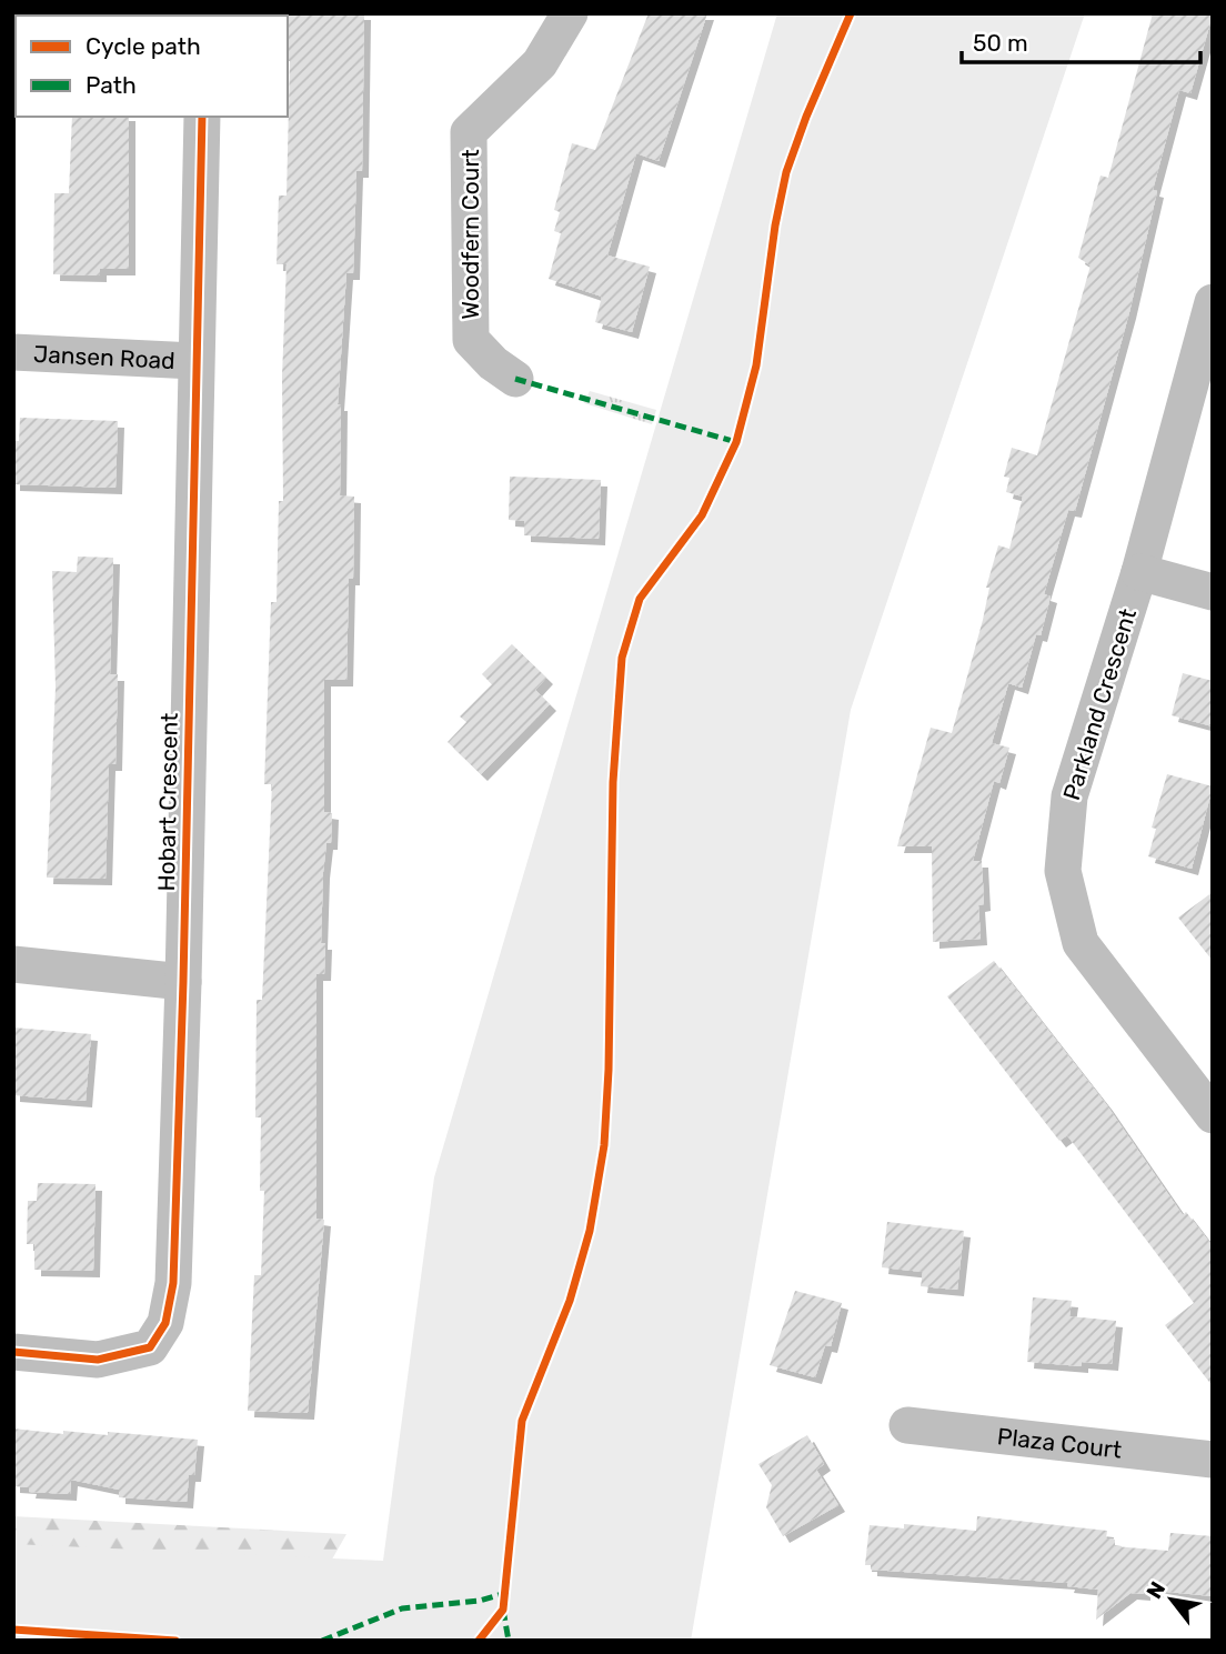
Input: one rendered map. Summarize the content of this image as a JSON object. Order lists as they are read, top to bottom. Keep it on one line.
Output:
{"streets":{"street":["Woodfern Court","Jansen Road","Parkland Crescent","Hobart Crescent","Plaza Court"]},"crossings":[["Jansen Road","Hobart Crescent"]],"legend":["Cycle path","Path"],"scale_bar":"50 m","north":"top left"}
